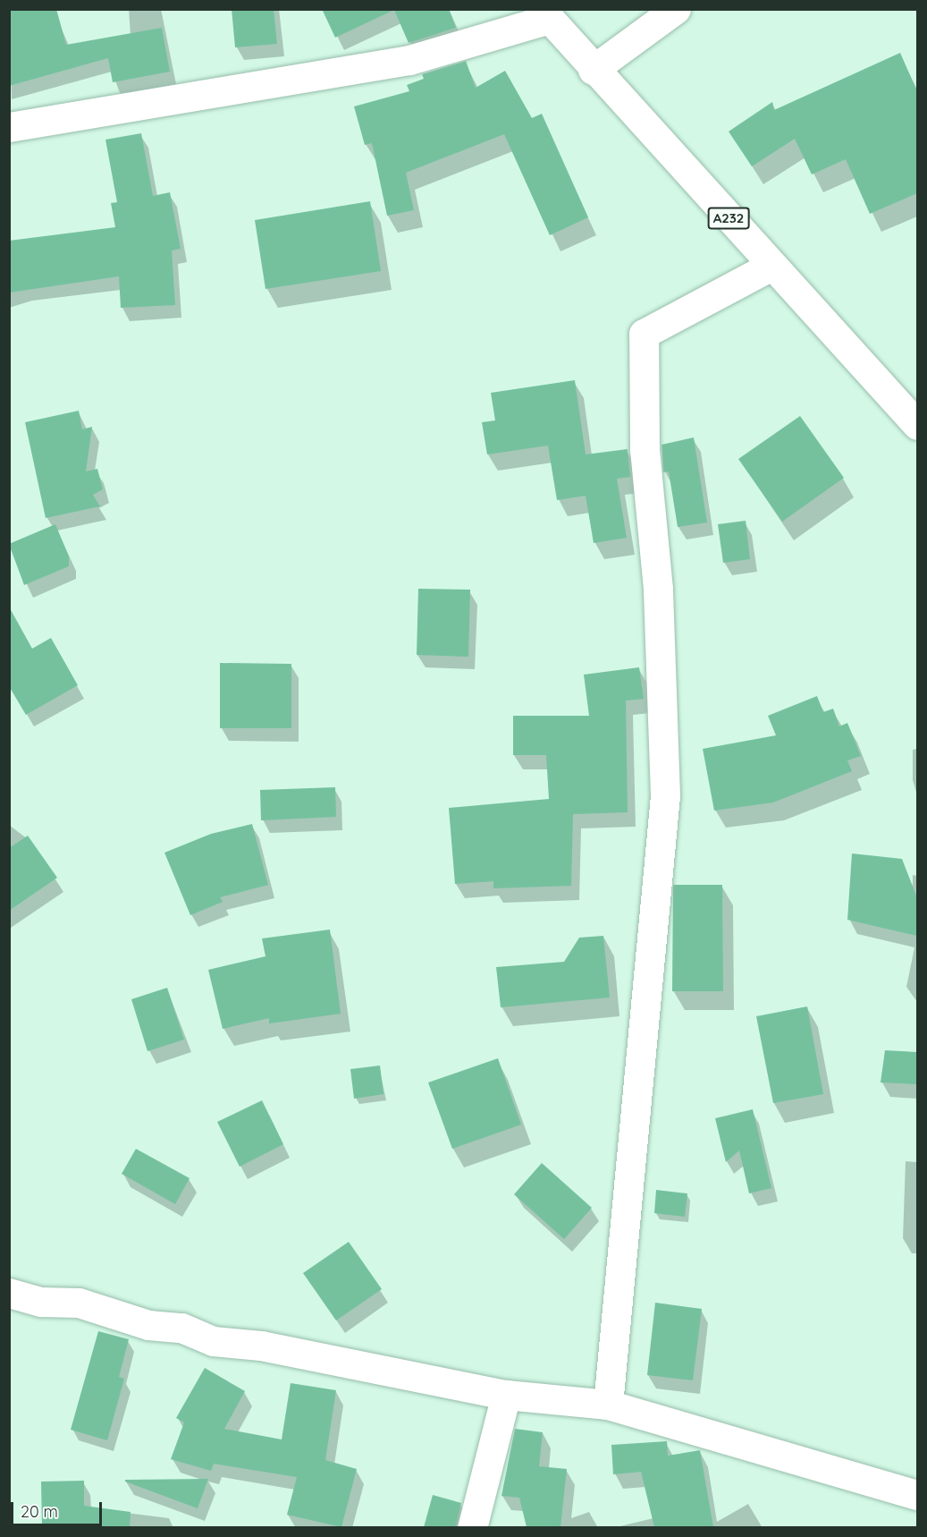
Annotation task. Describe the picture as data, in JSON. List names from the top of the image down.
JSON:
{
  "streets": {
    "street": ["A232"]
  },
  "scale_bar": "20 m"
}
